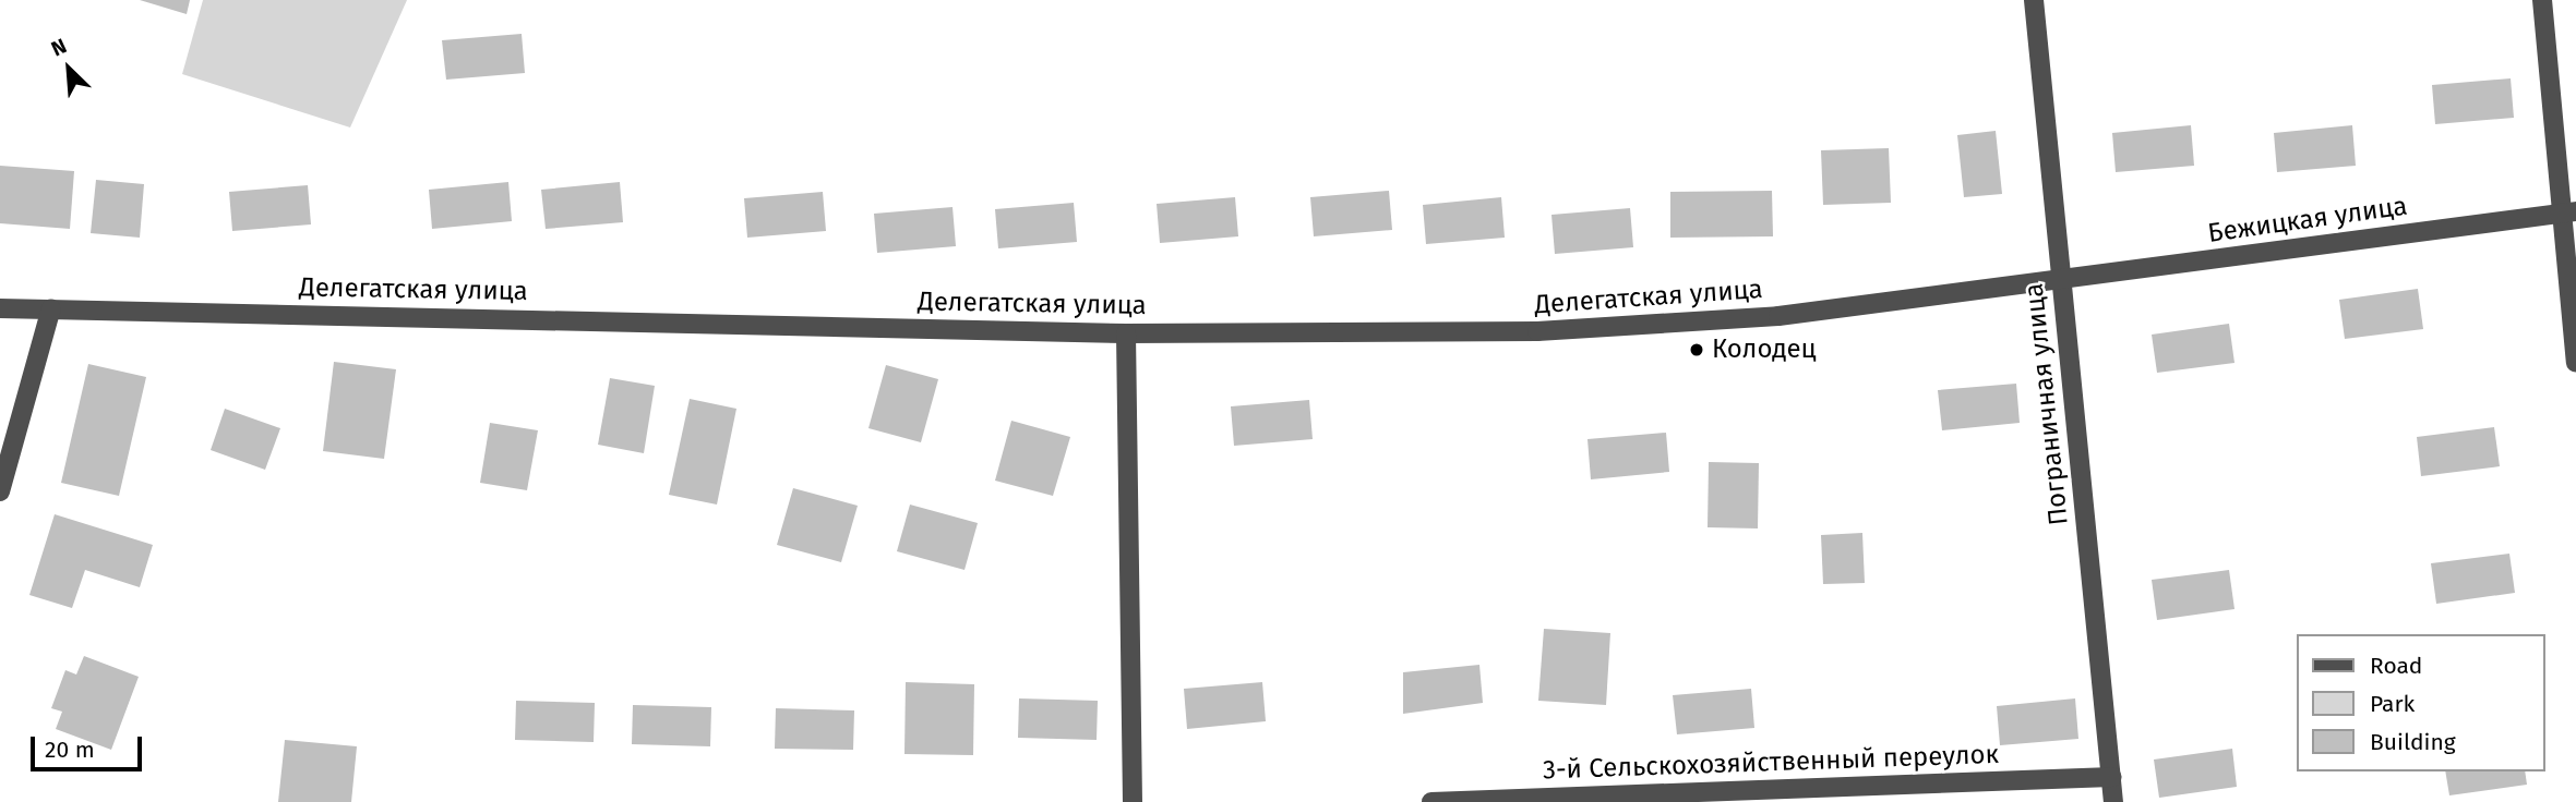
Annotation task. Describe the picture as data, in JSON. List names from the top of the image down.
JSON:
{
  "streets": {
    "street": [
      "Бежицкая улица",
      "Делегатская улица",
      "Пограничная улица",
      "3-й Сельскохозяйственный переулок"
    ]
  },
  "crossings": [
    ["Бежицкая улица", "Делегатская улица"],
    ["Бежицкая улица", "Пограничная улица"],
    ["Делегатская улица", "Пограничная улица"],
    ["Пограничная улица", "3-й Сельскохозяйственный переулок"]
  ],
  "places": ["Колодец"],
  "legend": ["Road", "Park", "Building"],
  "scale_bar": "20 m",
  "north": "top left"
}
